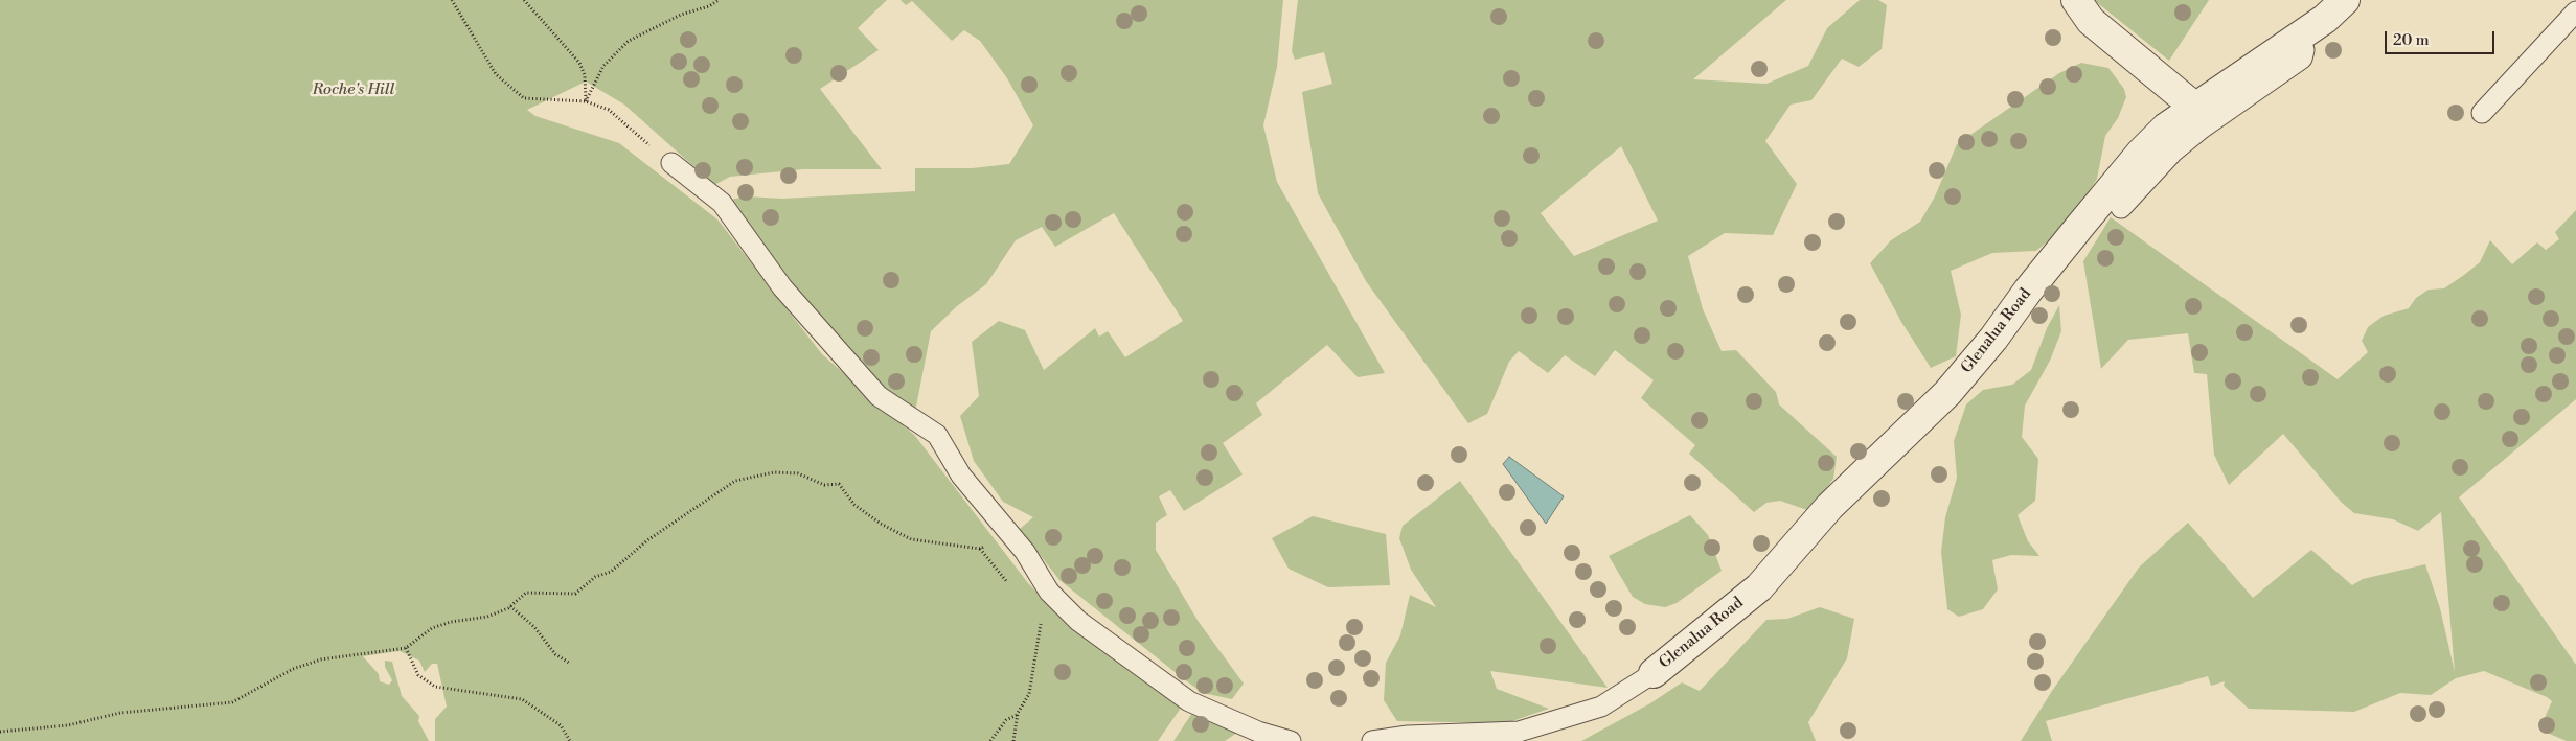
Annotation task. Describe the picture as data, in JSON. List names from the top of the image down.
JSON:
{
  "streets": {
    "street": ["Glenalua Road"]
  },
  "parks": ["Roche's Hill"],
  "scale_bar": "20 m"
}
